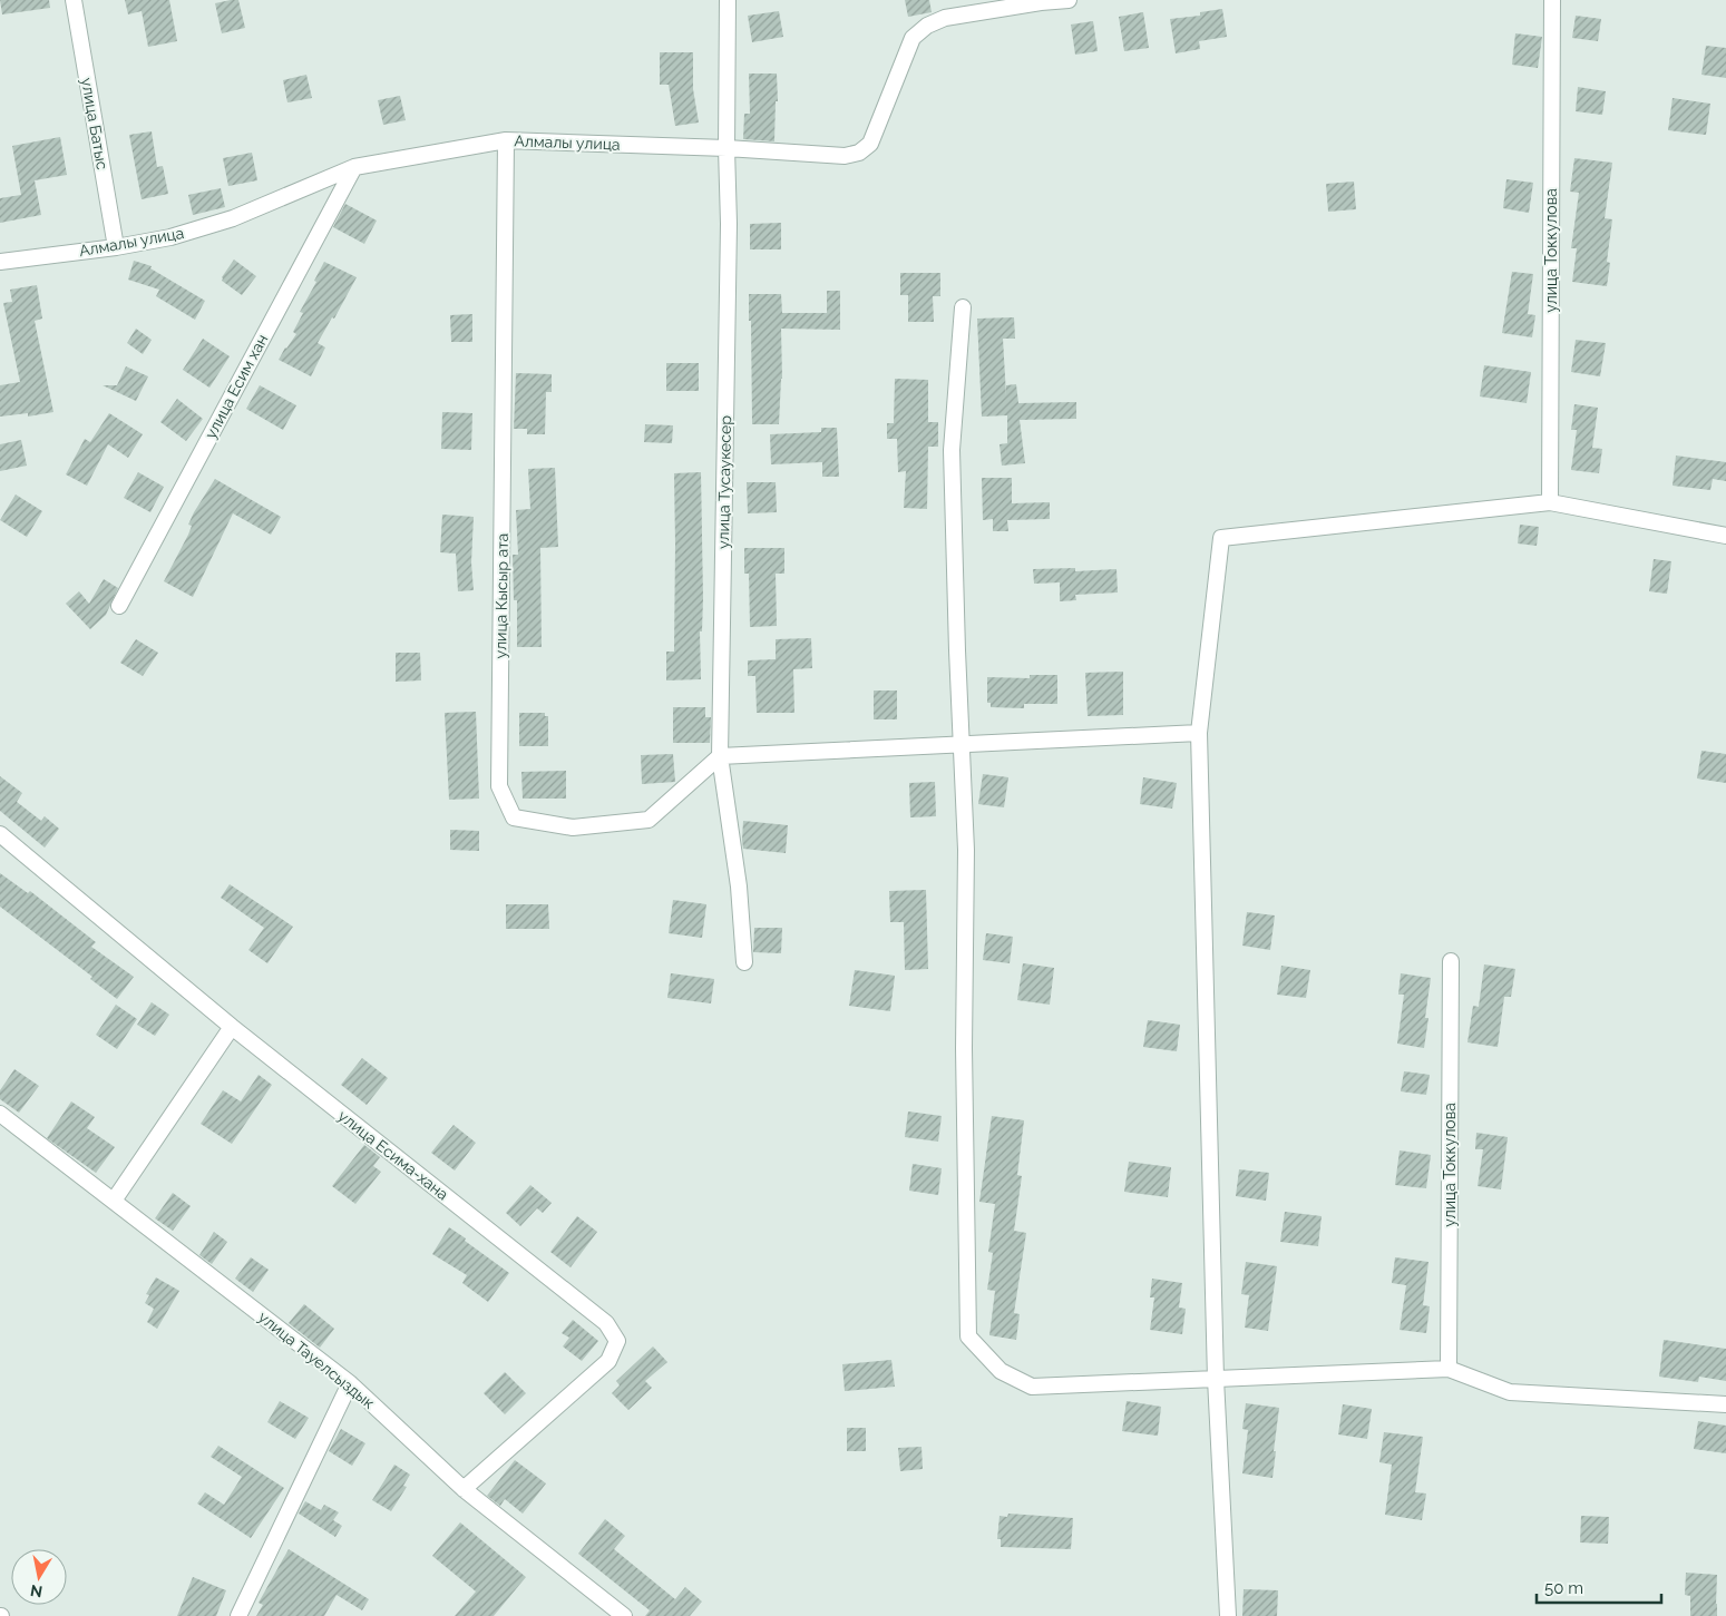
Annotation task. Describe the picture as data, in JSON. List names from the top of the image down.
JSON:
{
  "streets": {
    "street": [
      "улица Батыс",
      "Алмалы улица",
      "улица Токкулова",
      "улица Есим хан",
      "улица Тусаукесер",
      "улица Кысыр ата",
      "улица Есима-хана",
      "улица Тауелсыздык"
    ]
  },
  "crossings": [
    ["улица Батыс", "Алмалы улица"],
    ["Алмалы улица", "улица Есим хан"],
    ["Алмалы улица", "улица Тусаукесер"],
    ["Алмалы улица", "улица Кысыр ата"],
    ["улица Тусаукесер", "улица Кысыр ата"],
    ["улица Есима-хана", "улица Тауелсыздык"]
  ],
  "scale_bar": "50 m",
  "north": "bottom"
}
